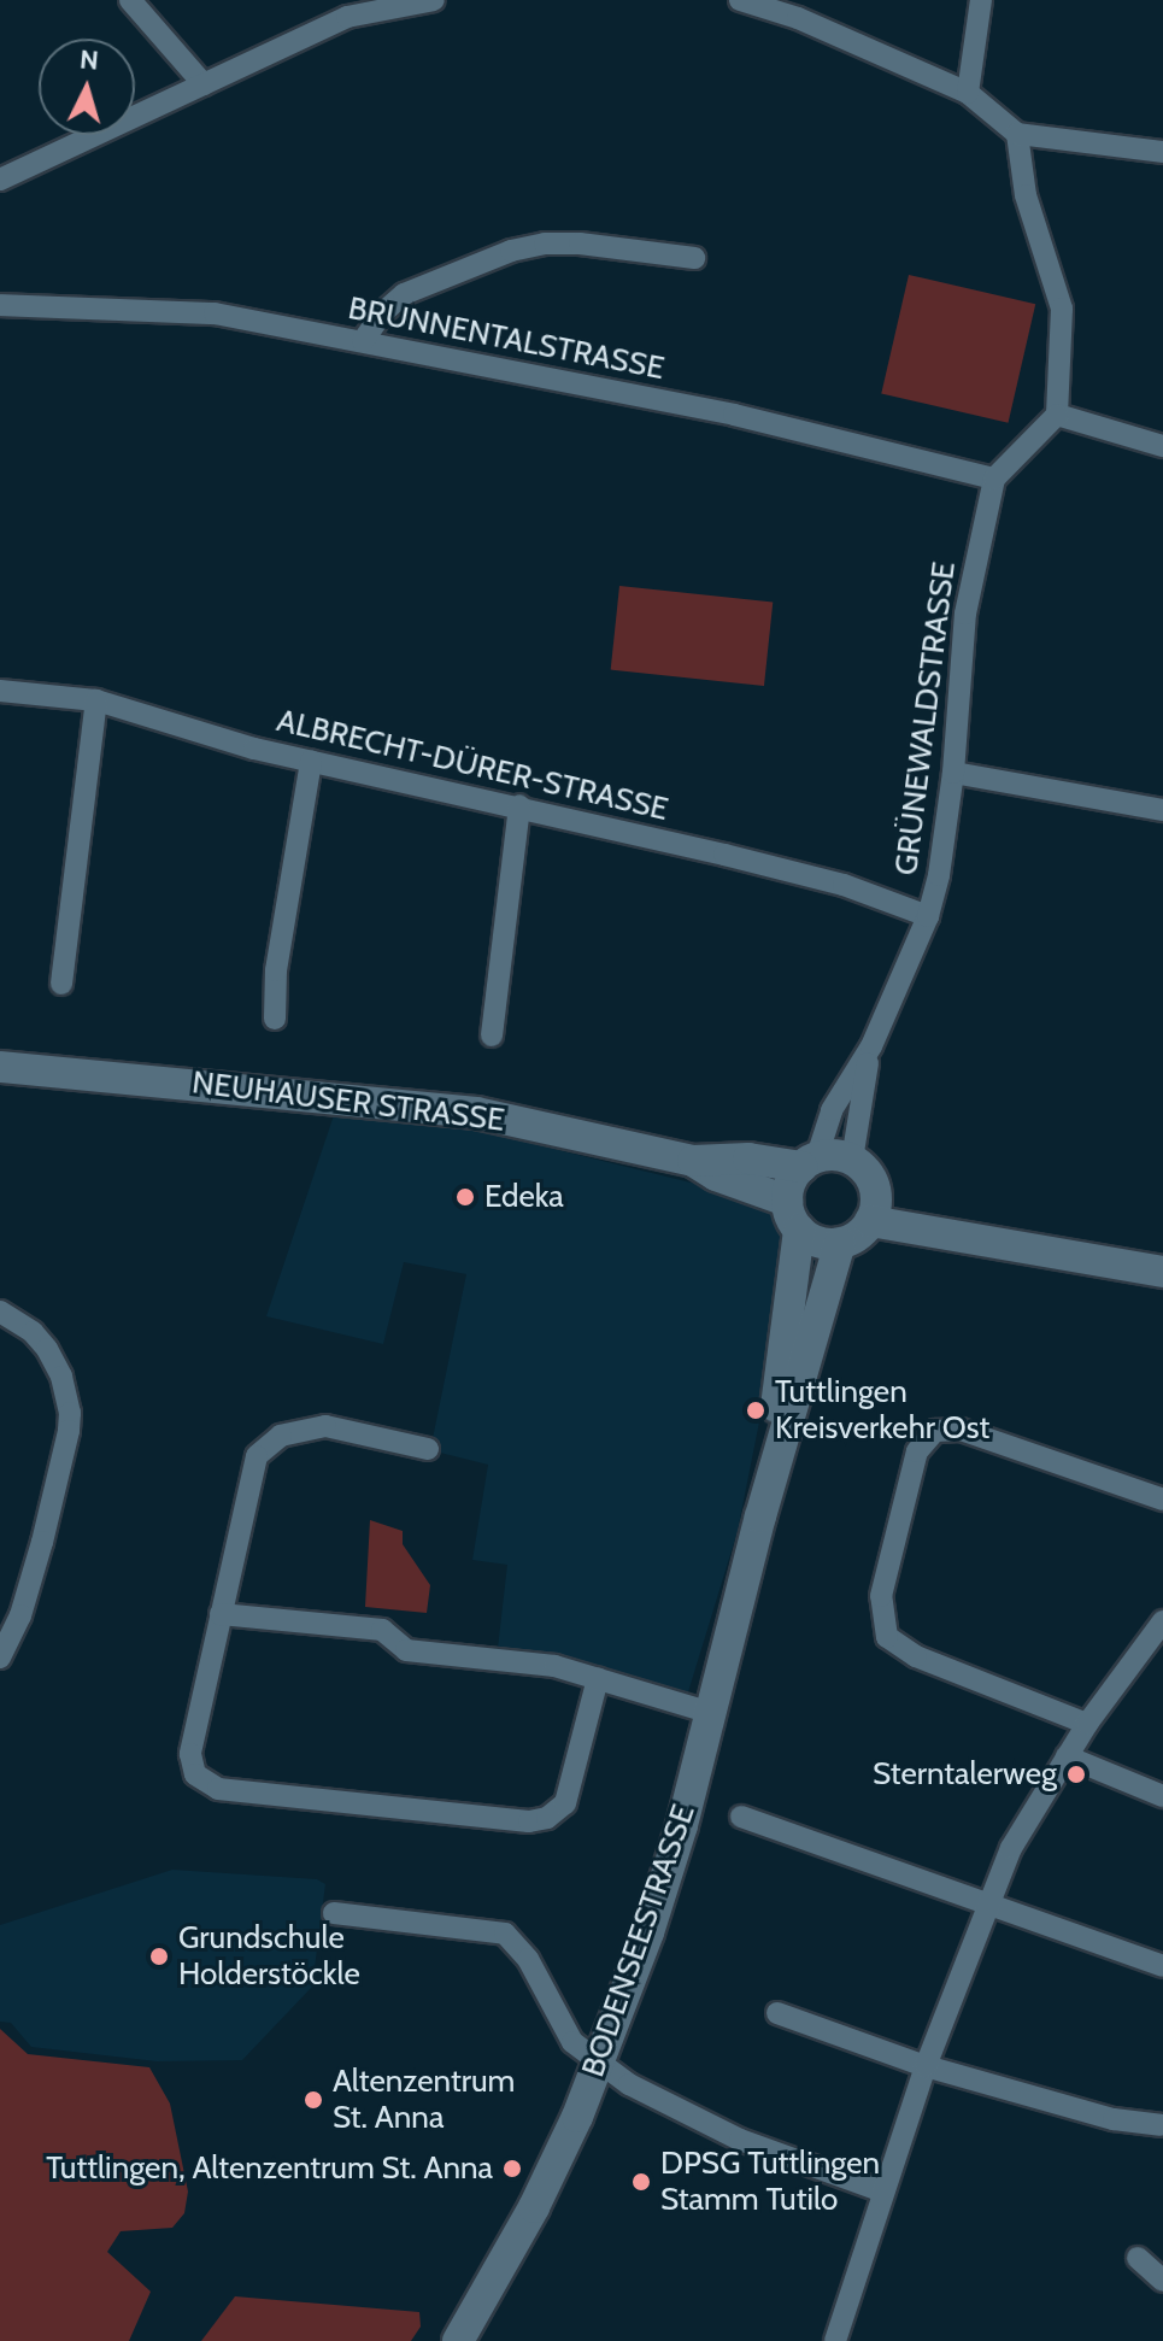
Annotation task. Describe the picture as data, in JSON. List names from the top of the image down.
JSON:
{
  "streets": {
    "street": [
      "BRUNNENTALSTRASSE",
      "GRÜNEWALDSTRASSE",
      "ALBRECHT-DÜRER-STRASSE",
      "NEUHAUSER STRASSE",
      "BODENSEESTRASSE"
    ]
  },
  "crossings": [
    ["BRUNNENTALSTRASSE", "GRÜNEWALDSTRASSE"],
    ["GRÜNEWALDSTRASSE", "ALBRECHT-DÜRER-STRASSE"],
    ["GRÜNEWALDSTRASSE", "NEUHAUSER STRASSE"],
    ["GRÜNEWALDSTRASSE", "BODENSEESTRASSE"],
    ["NEUHAUSER STRASSE", "BODENSEESTRASSE"]
  ],
  "places": [
    "Edeka",
    "Tuttlingen Kreisverkehr Ost",
    "Sterntalerweg",
    "Grundschule Holderstöckle",
    "Altenzentrum St. Anna",
    "Tuttlingen, Altenzentrum St. Anna",
    "DPSG Tuttlingen Stamm Tutilo"
  ],
  "north": "top"
}
